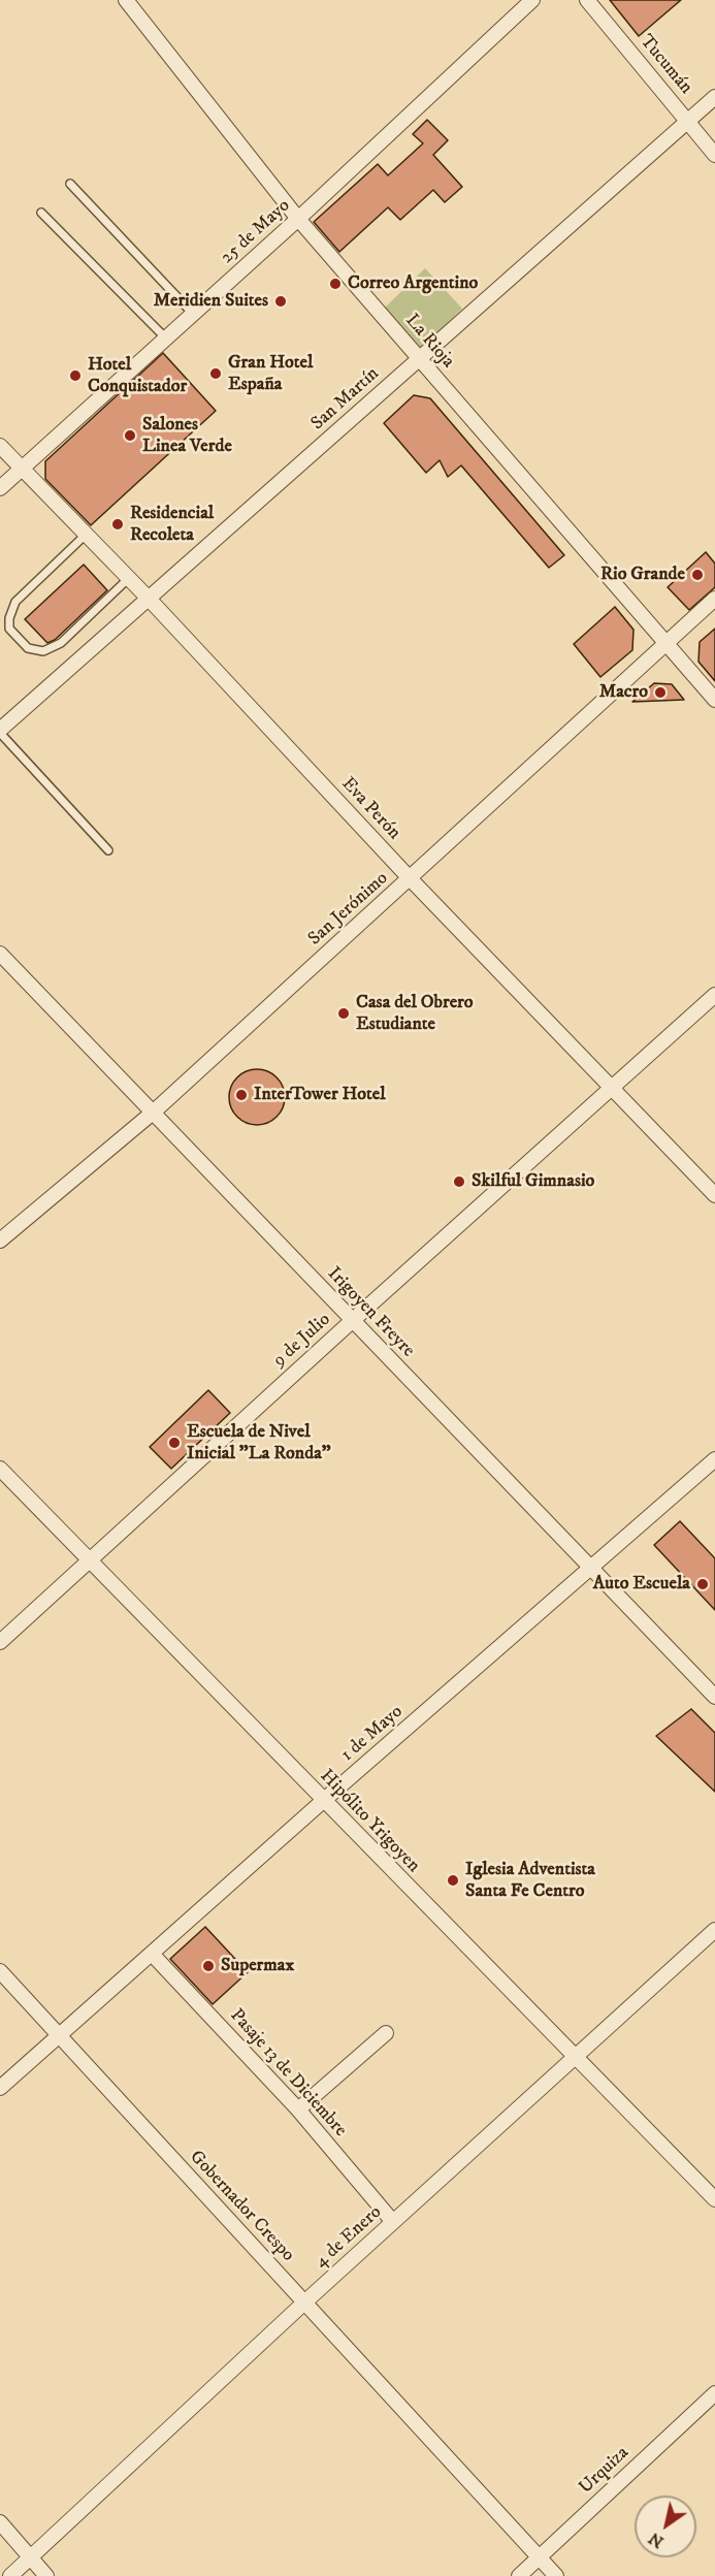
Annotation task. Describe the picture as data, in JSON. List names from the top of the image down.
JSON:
{
  "streets": {
    "street": [
      "Tucumán",
      "25 de Mayo",
      "La Rioja",
      "San Martín",
      "Eva Perón",
      "San Jerónimo",
      "Irigoyen Freyre",
      "9 de Julio",
      "1 de Mayo",
      "Hipólito Yrigoyen",
      "Pasaje 13 de Diciembre",
      "Gobernador Crespo",
      "4 de Enero",
      "Urquiza"
    ]
  },
  "crossings": [
    ["Tucumán", "San Martín"],
    ["25 de Mayo", "La Rioja"],
    ["25 de Mayo", "Eva Perón"],
    ["La Rioja", "San Martín"],
    ["La Rioja", "San Jerónimo"],
    ["San Martín", "Eva Perón"],
    ["Eva Perón", "San Jerónimo"],
    ["Eva Perón", "9 de Julio"],
    ["San Jerónimo", "Irigoyen Freyre"],
    ["Irigoyen Freyre", "9 de Julio"],
    ["Irigoyen Freyre", "1 de Mayo"],
    ["9 de Julio", "Hipólito Yrigoyen"],
    ["1 de Mayo", "Hipólito Yrigoyen"],
    ["1 de Mayo", "Pasaje 13 de Diciembre"],
    ["1 de Mayo", "Gobernador Crespo"],
    ["Hipólito Yrigoyen", "4 de Enero"],
    ["Pasaje 13 de Diciembre", "4 de Enero"],
    ["Gobernador Crespo", "4 de Enero"],
    ["Gobernador Crespo", "Urquiza"]
  ],
  "places": [
    "Correo Argentino",
    "Meridien Suites",
    "Gran Hotel España",
    "Hotel Conquistador",
    "Salones Linea Verde",
    "Residencial Recoleta",
    "Rio Grande",
    "Macro",
    "Casa del Obrero Estudiante",
    "InterTower Hotel",
    "Skilful Gimnasio",
    "Escuela de Nivel Inicial \"La Ronda\"",
    "Auto Escuela",
    "Iglesia Adventista Santa Fe Centro",
    "Supermax"
  ],
  "north": "bottom left"
}
